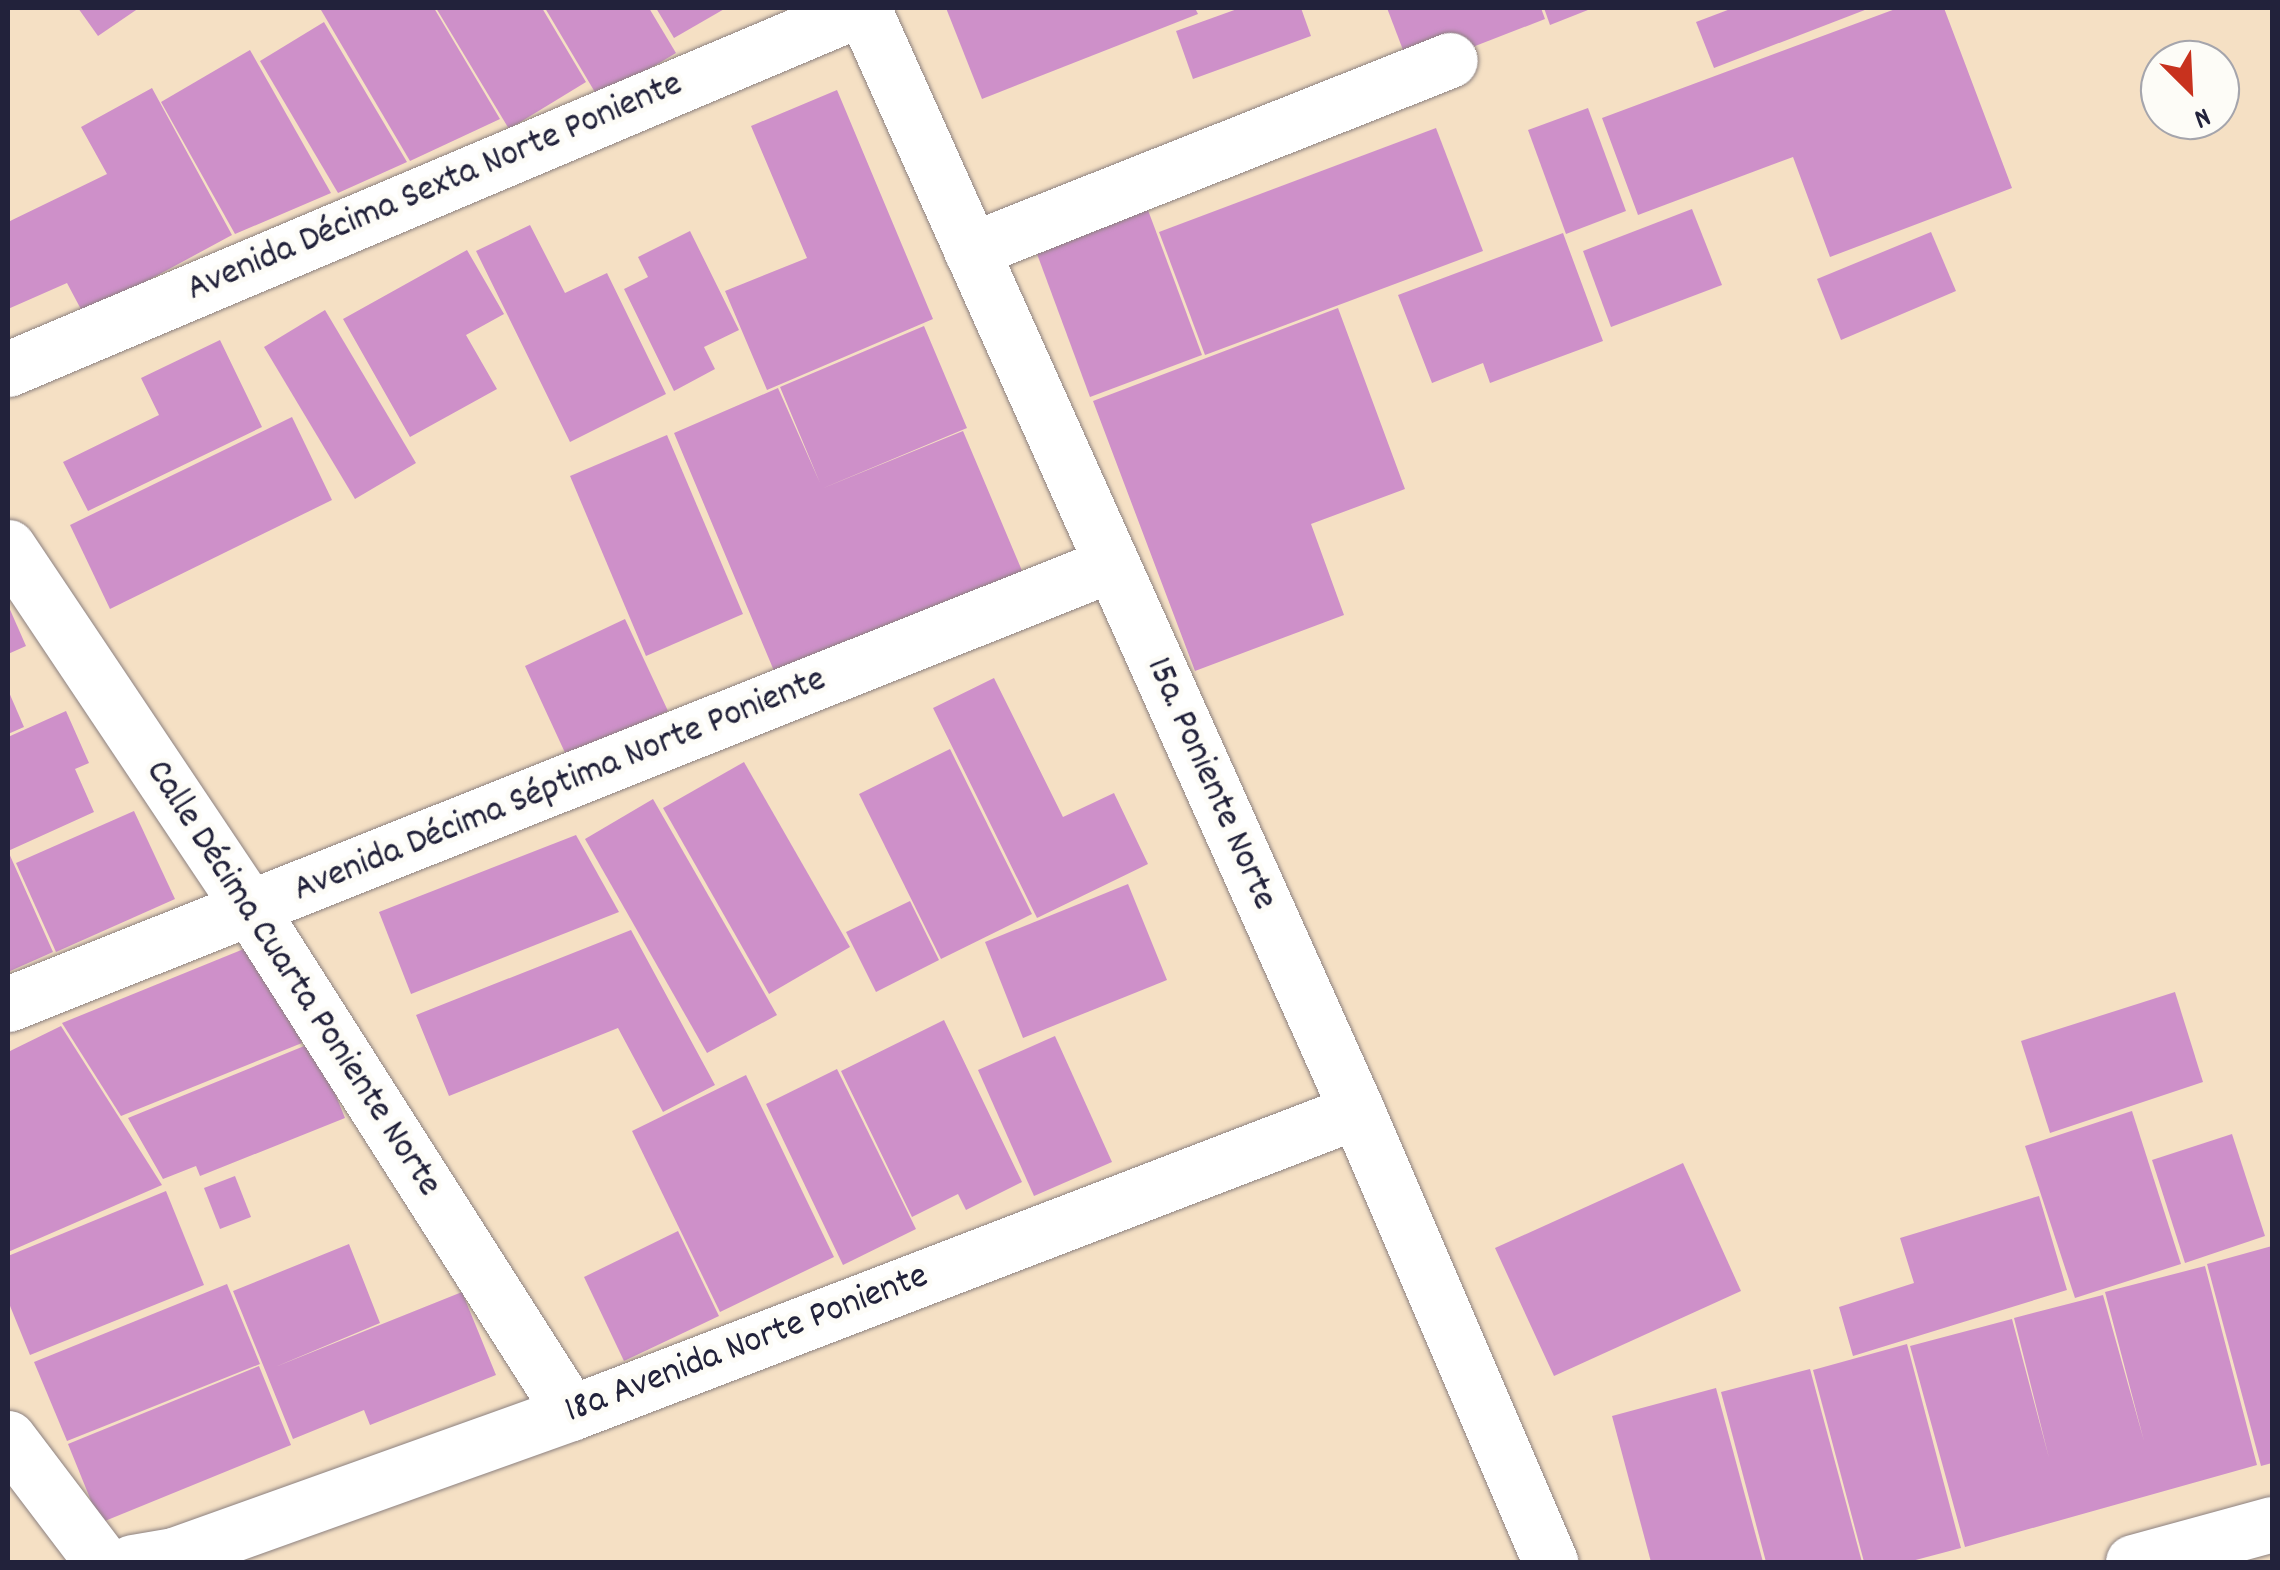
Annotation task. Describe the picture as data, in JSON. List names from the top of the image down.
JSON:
{
  "streets": {
    "street": [
      "Avenida Décima Sexta Norte Poniente",
      "15a. Poniente Norte",
      "Avenida Décima Séptima Norte Poniente",
      "Calle Décima Cuarta Poniente Norte",
      "18a Avenida Norte Poniente"
    ]
  },
  "crossings": [
    ["Avenida Décima Sexta Norte Poniente", "15a. Poniente Norte"],
    ["15a. Poniente Norte", "Avenida Décima Séptima Norte Poniente"],
    ["15a. Poniente Norte", "18a Avenida Norte Poniente"],
    ["Avenida Décima Séptima Norte Poniente", "Calle Décima Cuarta Poniente Norte"],
    ["Calle Décima Cuarta Poniente Norte", "18a Avenida Norte Poniente"]
  ],
  "north": "bottom right"
}
